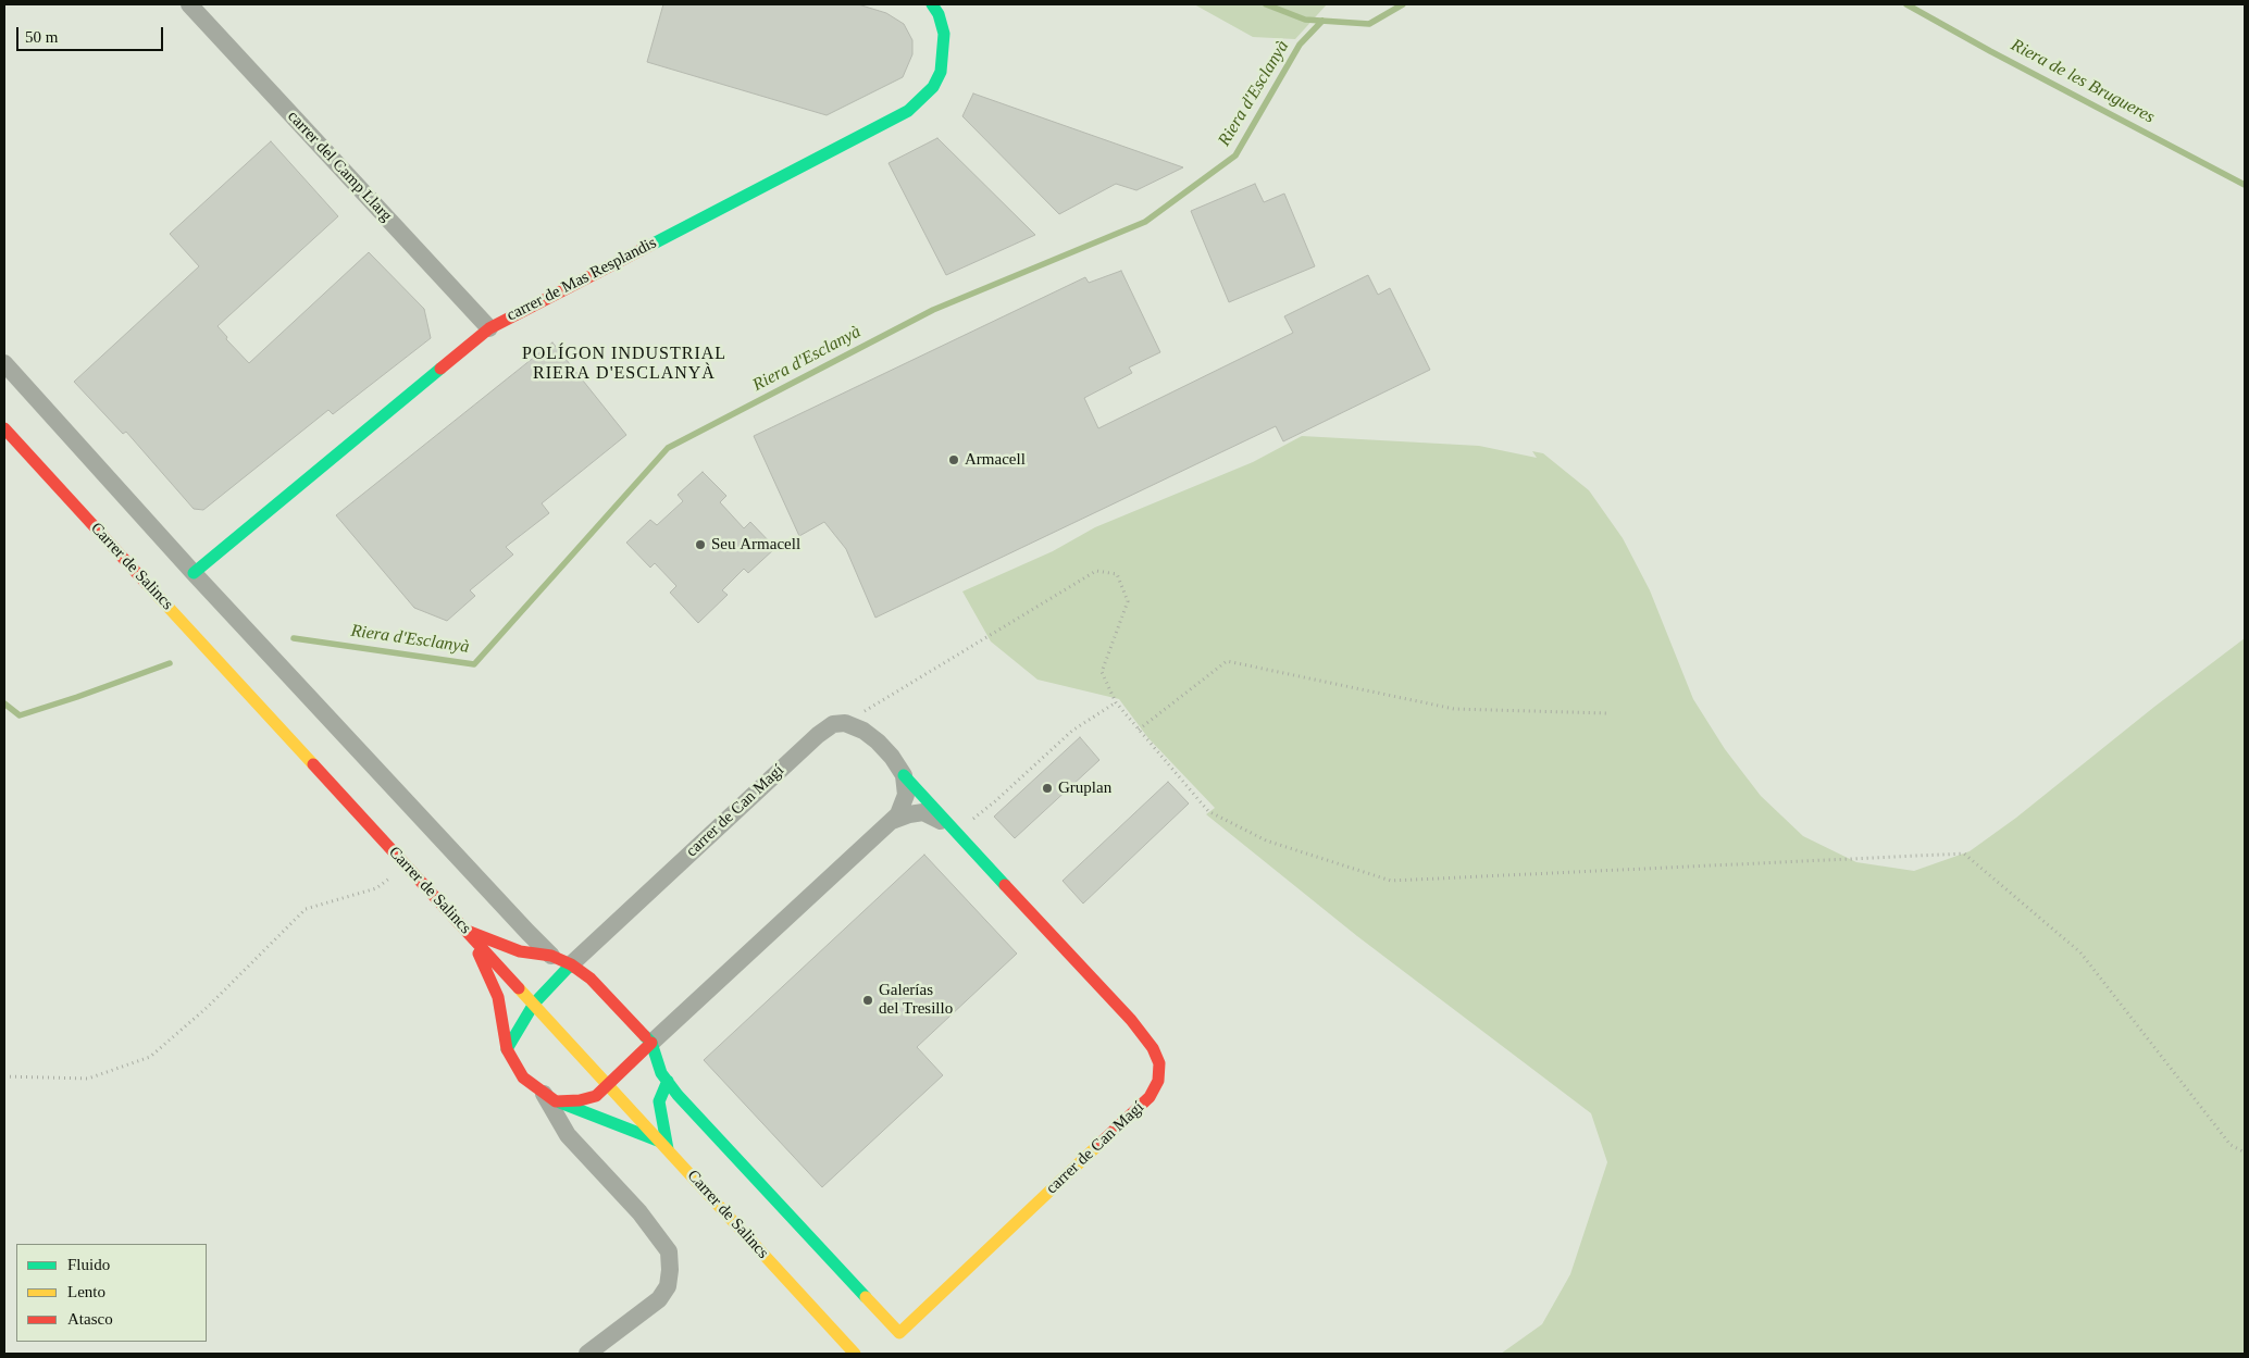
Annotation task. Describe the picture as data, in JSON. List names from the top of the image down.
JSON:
{
  "streets": {
    "main road": ["carrer de Mas Resplandis", "Carrer de Salincs", "carrer de Can Magí"],
    "street": ["carrer del Camp Llarg"]
  },
  "crossings": [
    ["carrer del Camp Llarg", "carrer de Mas Resplandis"]
  ],
  "districts": ["POLÍGON INDUSTRIAL RIERA D'ESCLANYÀ"],
  "water": ["Riera de les Brugueres", "Riera d'Esclanyà"],
  "places": [
    "Armacell",
    "Seu Armacell",
    "Gruplan",
    "Galerías del Tresillo"
  ],
  "legend": ["Fluido", "Lento", "Atasco"],
  "scale_bar": "50 m"
}
